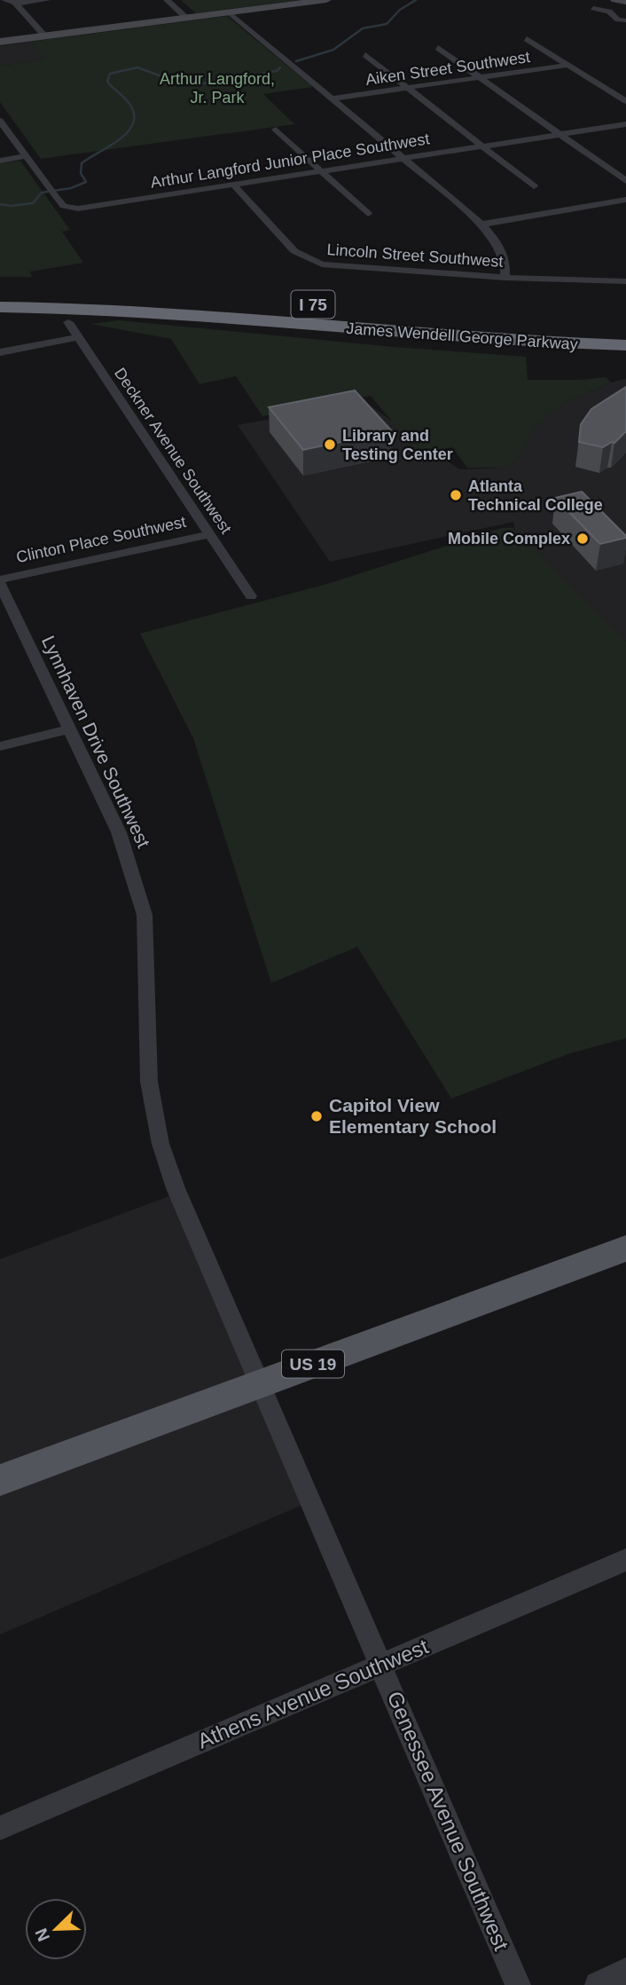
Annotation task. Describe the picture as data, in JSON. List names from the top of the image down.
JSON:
{
  "streets": {
    "highway": ["I 75", "James Wendell George Parkway"],
    "main road": ["US 19"],
    "street": [
      "Aiken Street Southwest",
      "Arthur Langford Junior Place Southwest",
      "Lincoln Street Southwest",
      "Deckner Avenue Southwest",
      "Clinton Place Southwest",
      "Lynnhaven Drive Southwest",
      "Athens Avenue Southwest",
      "Genessee Avenue Southwest"
    ]
  },
  "crossings": [
    ["Arthur Langford Junior Place Southwest", "Lincoln Street Southwest"],
    ["Deckner Avenue Southwest", "Clinton Place Southwest"],
    ["Clinton Place Southwest", "Lynnhaven Drive Southwest"],
    ["Lynnhaven Drive Southwest", "US 19"],
    ["Lynnhaven Drive Southwest", "Genessee Avenue Southwest"],
    ["US 19", "Genessee Avenue Southwest"],
    ["Athens Avenue Southwest", "Genessee Avenue Southwest"]
  ],
  "parks": ["Arthur Langford, Jr. Park"],
  "places": [
    "Library and Testing Center",
    "Atlanta Technical College",
    "Mobile Complex",
    "Capitol View Elementary School"
  ],
  "north": "bottom left"
}
